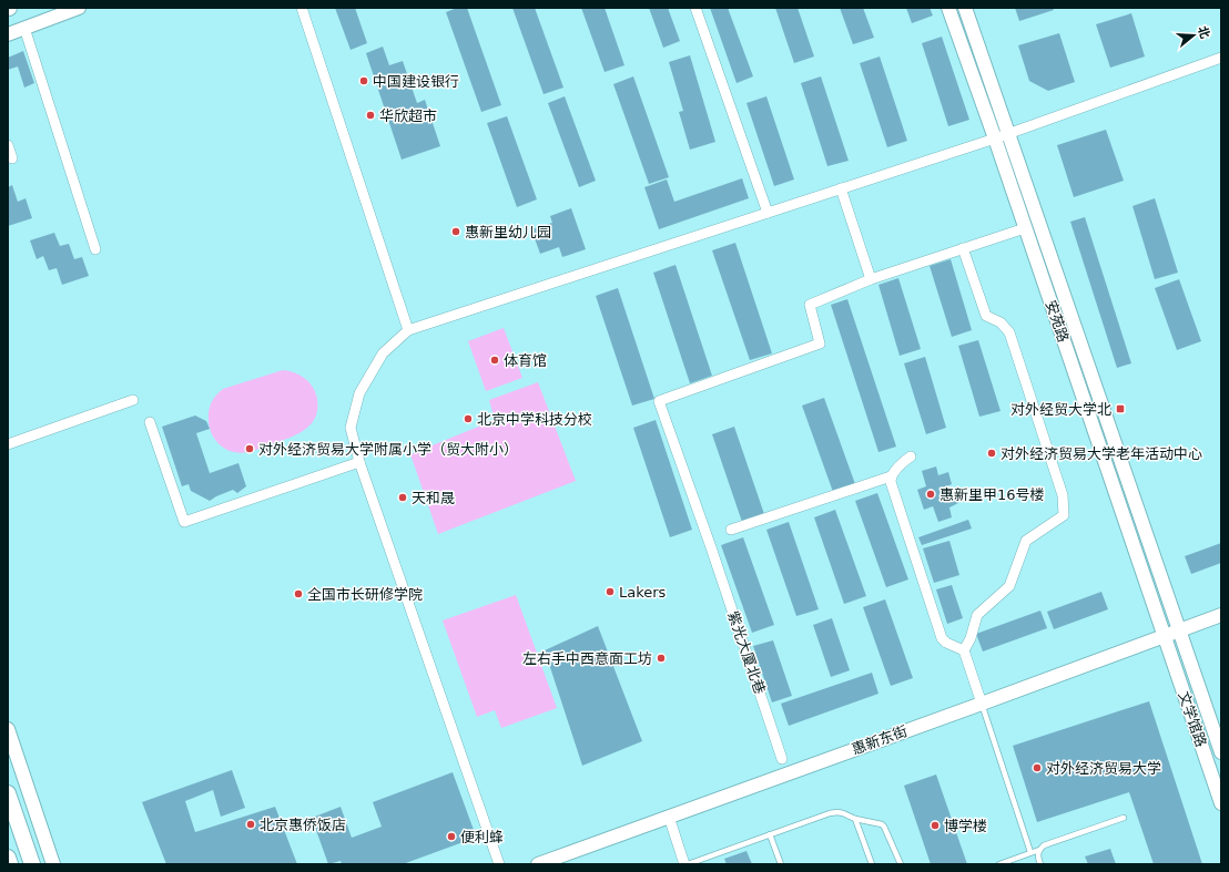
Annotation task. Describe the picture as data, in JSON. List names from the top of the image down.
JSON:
{
  "streets": {
    "main road": ["安苑路", "文学馆路", "惠新东街"],
    "street": ["紫光大厦北巷"]
  },
  "crossings": [
    ["安苑路", "文学馆路"],
    ["安苑路", "惠新东街"],
    ["文学馆路", "惠新东街"]
  ],
  "places": {
    "other": [
      "中国建设银行",
      "华欣超市",
      "惠新里幼儿园",
      "体育馆",
      "北京中学科技分校",
      "对外经济贸易大学附属小学（贸大附小）",
      "对外经济贸易大学老年活动中心",
      "惠新里甲16号楼",
      "天和晟",
      "Lakers",
      "全国市长研修学院",
      "左右手中西意面工坊",
      "对外经济贸易大学",
      "北京惠侨饭店",
      "博学楼",
      "便利蜂"
    ],
    "transit": ["对外经贸大学北"]
  },
  "north": "right"
}
